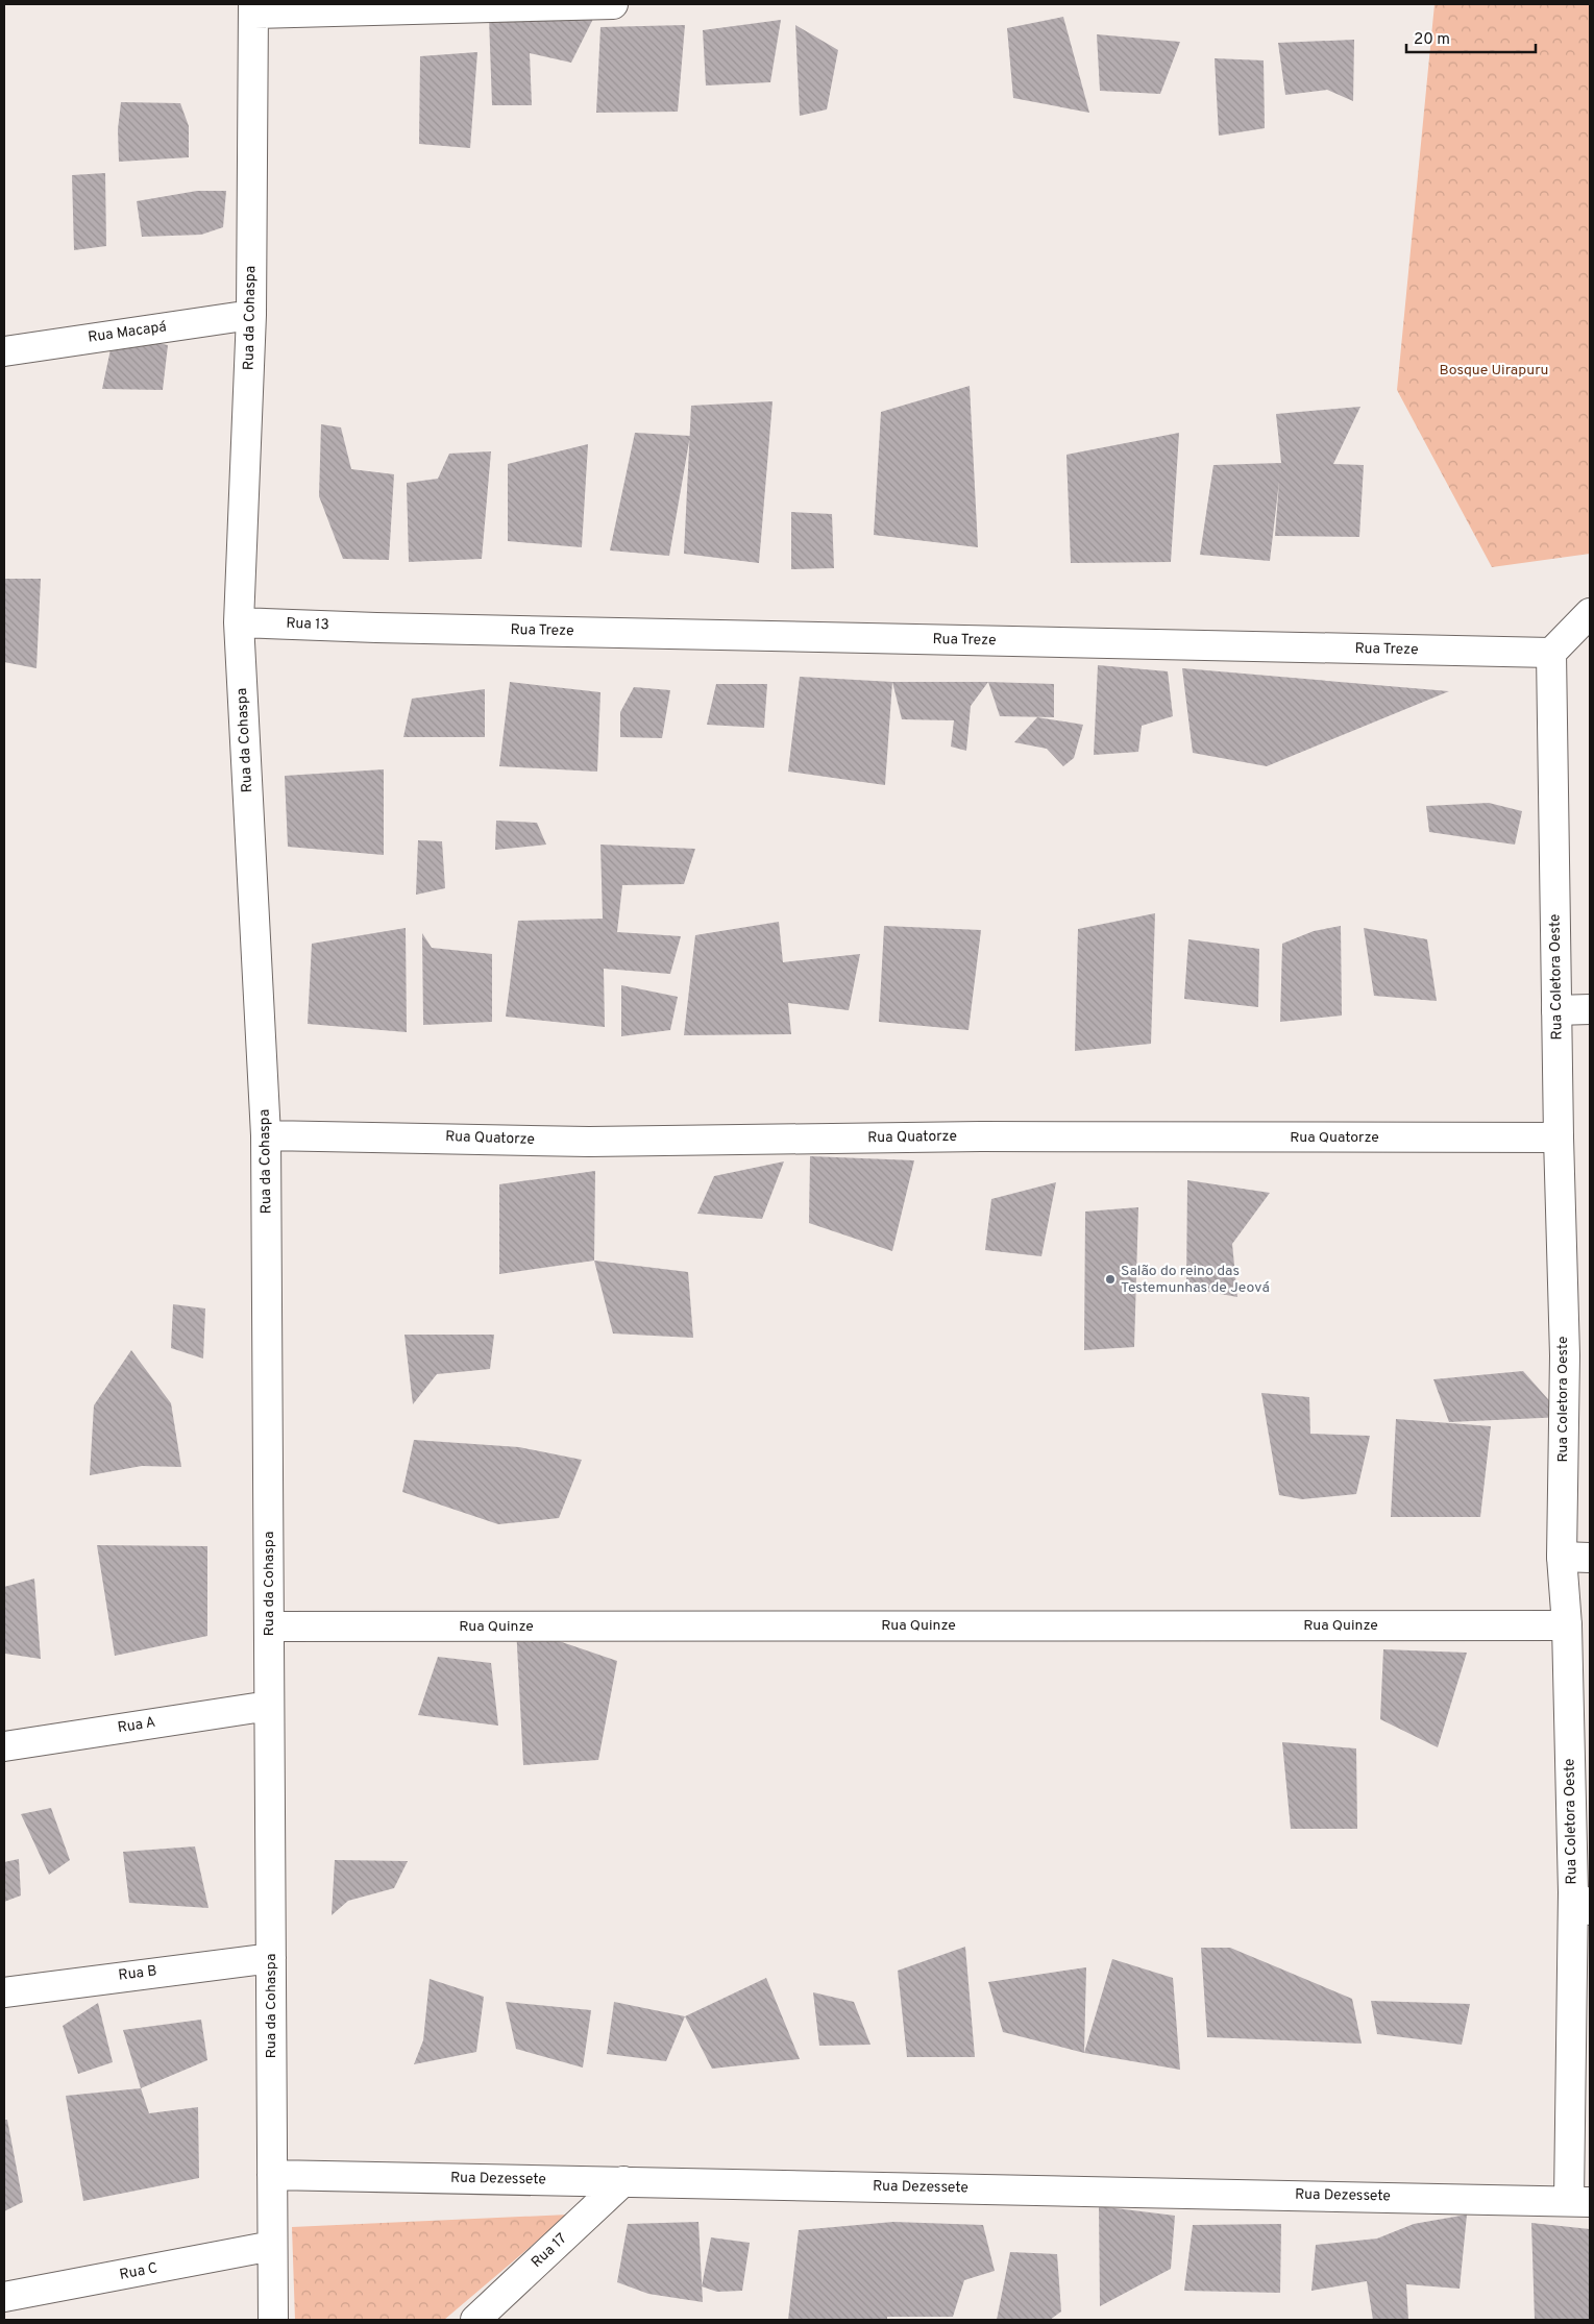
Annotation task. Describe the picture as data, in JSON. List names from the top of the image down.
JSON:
{
  "streets": {
    "street": [
      "Rua da Cohaspa",
      "Rua Macapá",
      "Rua 13",
      "Rua Treze",
      "Rua Coletora Oeste",
      "Rua Quatorze",
      "Rua Quinze",
      "Rua A",
      "Rua B",
      "Rua Dezessete",
      "Rua 17",
      "Rua C"
    ]
  },
  "crossings": [
    ["Rua da Cohaspa", "Rua Macapá"],
    ["Rua da Cohaspa", "Rua 13"],
    ["Rua da Cohaspa", "Rua Quatorze"],
    ["Rua da Cohaspa", "Rua Quinze"],
    ["Rua da Cohaspa", "Rua A"],
    ["Rua da Cohaspa", "Rua B"],
    ["Rua da Cohaspa", "Rua Dezessete"],
    ["Rua da Cohaspa", "Rua C"],
    ["Rua 13", "Rua Treze"],
    ["Rua Treze", "Rua Coletora Oeste"],
    ["Rua Coletora Oeste", "Rua Quatorze"],
    ["Rua Coletora Oeste", "Rua Quinze"],
    ["Rua Coletora Oeste", "Rua Dezessete"],
    ["Rua Dezessete", "Rua 17"]
  ],
  "parks": ["Bosque Uirapuru"],
  "places": ["Salão do reino das Testemunhas de Jeová"],
  "scale_bar": "20 m"
}
